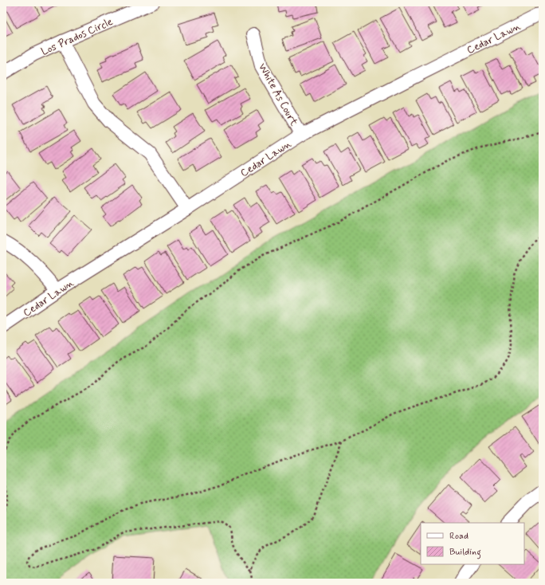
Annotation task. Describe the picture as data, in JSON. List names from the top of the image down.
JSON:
{
  "streets": {
    "street": ["Los Prados Circle", "Cedar Lawn", "White As Court"]
  },
  "crossings": [
    ["Cedar Lawn", "White As Court"]
  ],
  "legend": ["Road", "Building"]
}
